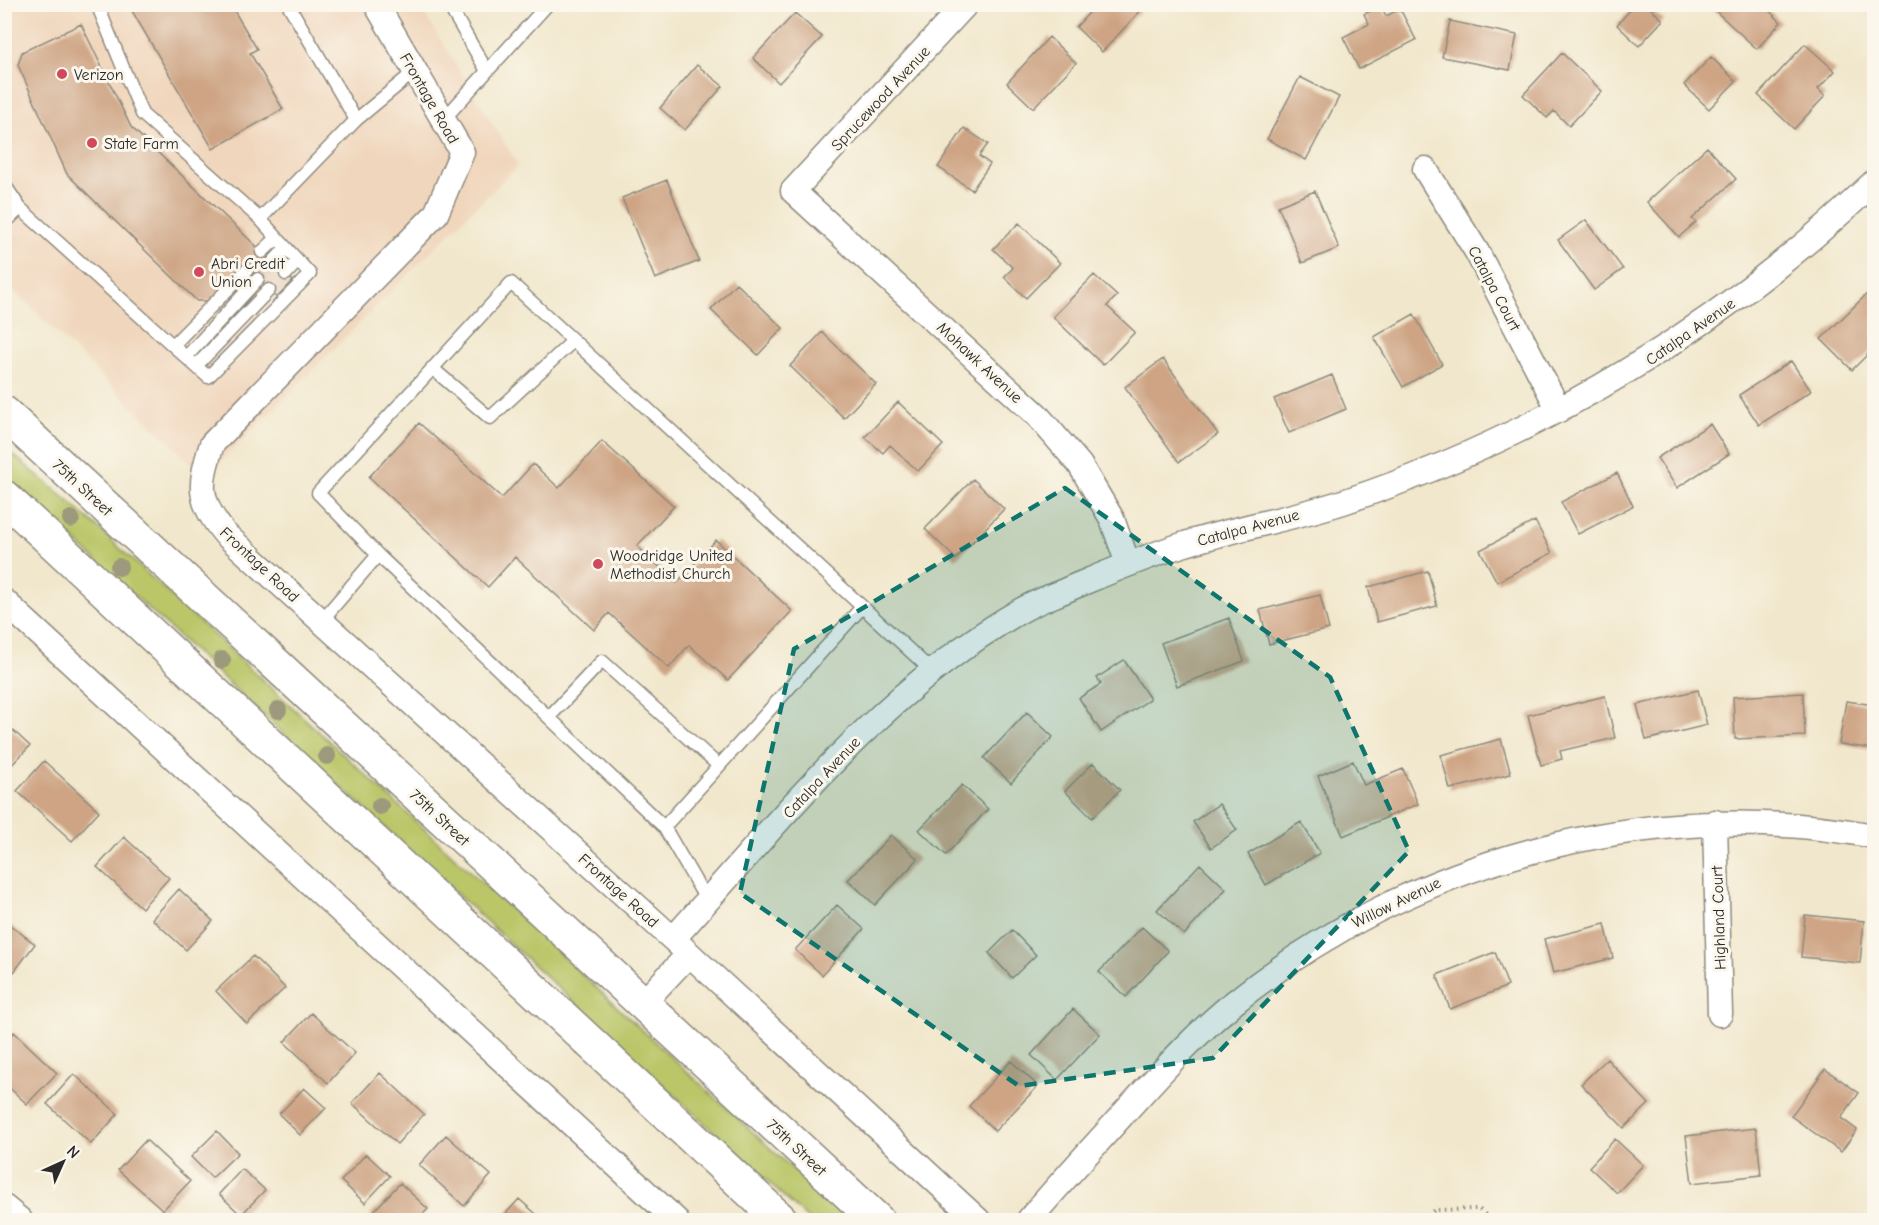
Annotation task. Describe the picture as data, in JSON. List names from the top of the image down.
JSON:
{
  "streets": {
    "main road": ["75th Street"],
    "street": [
      "Frontage Road",
      "Sprucewood Avenue",
      "Catalpa Court",
      "Catalpa Avenue",
      "Mohawk Avenue",
      "Willow Avenue",
      "Highland Court"
    ]
  },
  "crossings": [
    ["Frontage Road", "Catalpa Avenue"],
    ["Sprucewood Avenue", "Mohawk Avenue"],
    ["Catalpa Court", "Catalpa Avenue"],
    ["Catalpa Avenue", "Mohawk Avenue"],
    ["Catalpa Avenue", "75th Street"],
    ["Willow Avenue", "Highland Court"]
  ],
  "places": [
    "Verizon",
    "State Farm",
    "Abri Credit Union",
    "Woodridge United Methodist Church"
  ],
  "north": "top right"
}
